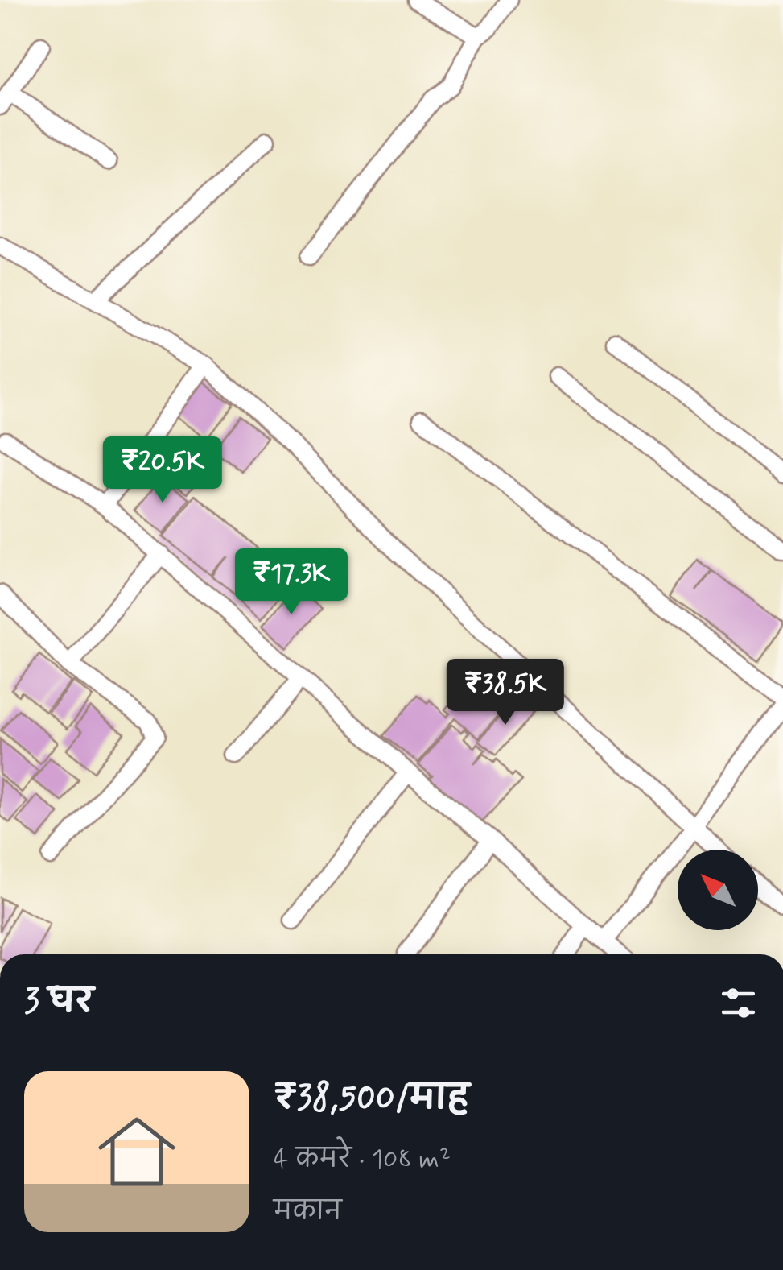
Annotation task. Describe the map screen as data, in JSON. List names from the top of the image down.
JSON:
{
  "north": "top left",
  "page": {
    "price": ["₹20.5K", "₹17.3K", "₹38.5K"],
    "heading": "3 घर",
    "list": [
      {
        "name": "₹38,500/माह",
        "note": "4 कमरे · 108 m² · मकान"
      }
    ]
  }
}
